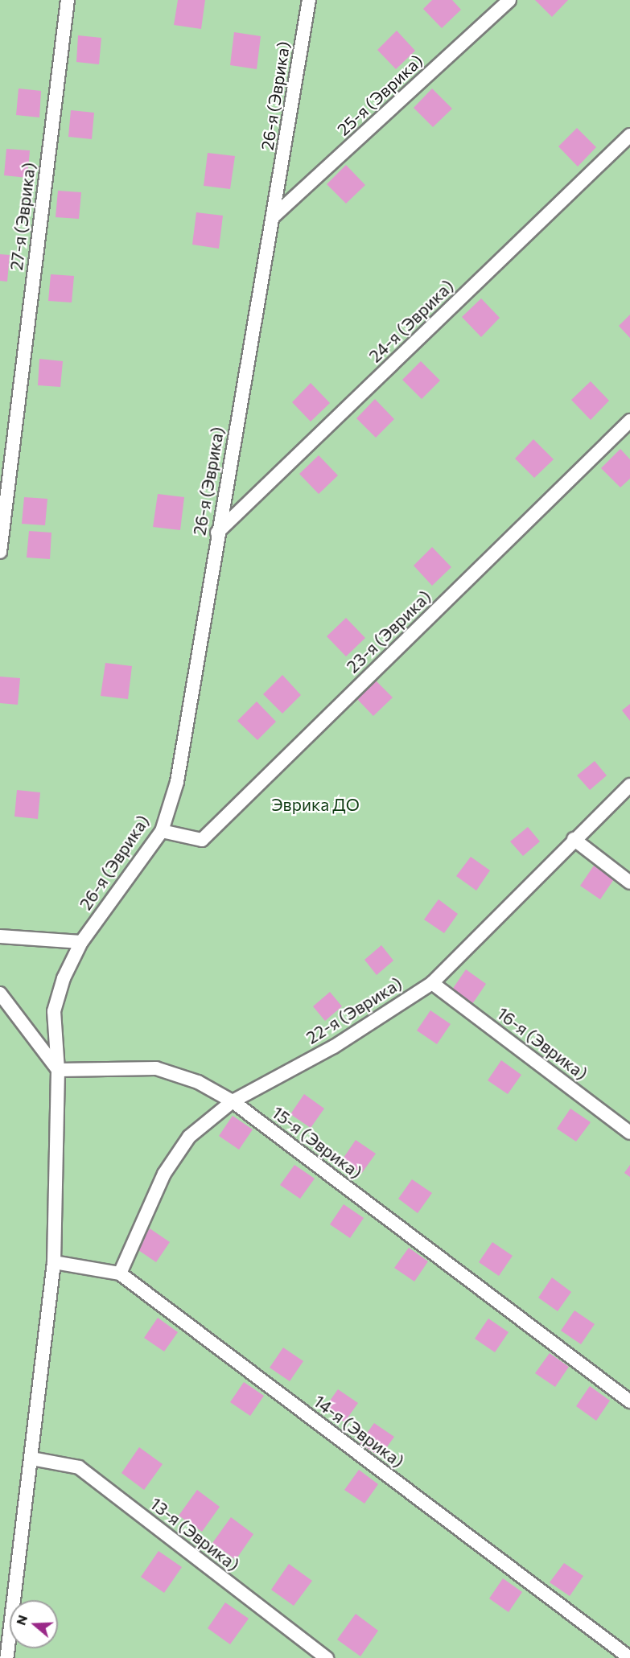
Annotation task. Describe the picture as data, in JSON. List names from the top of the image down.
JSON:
{
  "streets": {
    "lane": [
      "25-я (Эврика)",
      "26-я (Эврика)",
      "27-я (Эврика)",
      "24-я (Эврика)",
      "23-я (Эврика)",
      "22-я (Эврика)",
      "16-я (Эврика)",
      "15-я (Эврика)",
      "14-я (Эврика)",
      "13-я (Эврика)"
    ]
  },
  "crossings": [
    ["25-я (Эврика)", "26-я (Эврика)"],
    ["26-я (Эврика)", "24-я (Эврика)"],
    ["26-я (Эврика)", "23-я (Эврика)"],
    ["22-я (Эврика)", "16-я (Эврика)"],
    ["22-я (Эврика)", "15-я (Эврика)"],
    ["22-я (Эврика)", "14-я (Эврика)"]
  ],
  "parks": ["Эврика ДО"],
  "north": "left"
}
